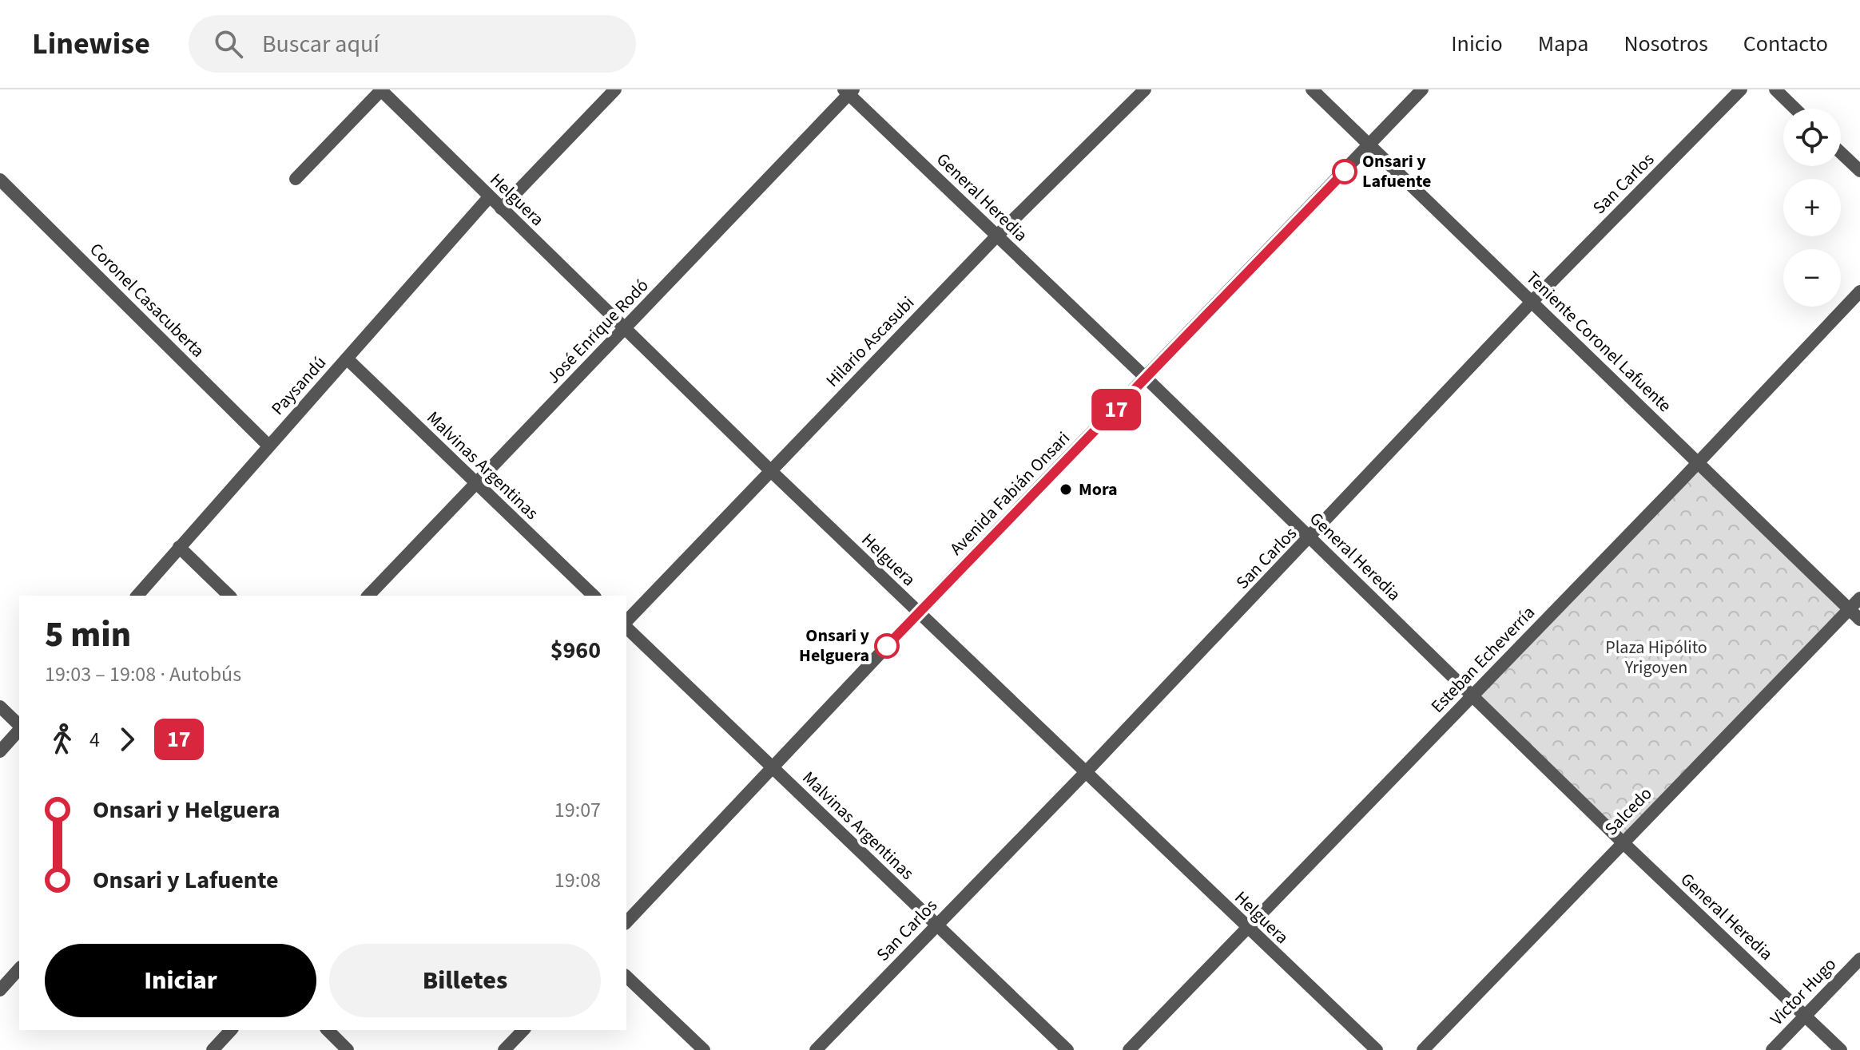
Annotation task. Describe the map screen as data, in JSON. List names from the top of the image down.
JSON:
{
  "streets": {
    "street": [
      "San Carlos",
      "General Heredia",
      "Helguera",
      "Coronel Casacuberta",
      "José Enrique Rodó",
      "Hilario Ascasubi",
      "Teniente Coronel Lafuente",
      "Paysandú",
      "Malvinas Argentinas",
      "Avenida Fabián Onsari",
      "Esteban Echeverría",
      "Salcedo",
      "Victor Hugo"
    ]
  },
  "crossings": [
    ["San Carlos", "General Heredia"],
    ["San Carlos", "Helguera"],
    ["San Carlos", "Teniente Coronel Lafuente"],
    ["San Carlos", "Malvinas Argentinas"],
    ["General Heredia", "José Enrique Rodó"],
    ["General Heredia", "Hilario Ascasubi"],
    ["General Heredia", "Avenida Fabián Onsari"],
    ["General Heredia", "Esteban Echeverría"],
    ["General Heredia", "Salcedo"],
    ["General Heredia", "Victor Hugo"],
    ["Helguera", "José Enrique Rodó"],
    ["Helguera", "Hilario Ascasubi"],
    ["Helguera", "Paysandú"],
    ["Helguera", "Avenida Fabián Onsari"],
    ["Helguera", "Esteban Echeverría"],
    ["Coronel Casacuberta", "Paysandú"],
    ["José Enrique Rodó", "Malvinas Argentinas"],
    ["Teniente Coronel Lafuente", "Avenida Fabián Onsari"],
    ["Teniente Coronel Lafuente", "Esteban Echeverría"],
    ["Teniente Coronel Lafuente", "Salcedo"],
    ["Paysandú", "Malvinas Argentinas"],
    ["Malvinas Argentinas", "Avenida Fabián Onsari"]
  ],
  "parks": ["Plaza Hipólito Yrigoyen"],
  "places": ["Onsari y Lafuente", "Mora", "Onsari y Helguera"],
  "lines": ["bus line 17"],
  "page": {
    "header": "Linewise",
    "search": "Buscar aquí",
    "nav": [
      "Inicio",
      "Mapa",
      "Nosotros",
      "Contacto"
    ],
    "on_map": "17",
    "map_buttons": ["+", "−"],
    "heading": ["5 min", "19:03 – 19:08 · Autobús", "$960"],
    "legs": ["4", "17"],
    "list": [
      {
        "name": "Onsari y Helguera",
        "value": "19:07"
      },
      {
        "name": "Onsari y Lafuente",
        "value": "19:08"
      }
    ],
    "buttons": ["Iniciar", "Billetes"]
  }
}
